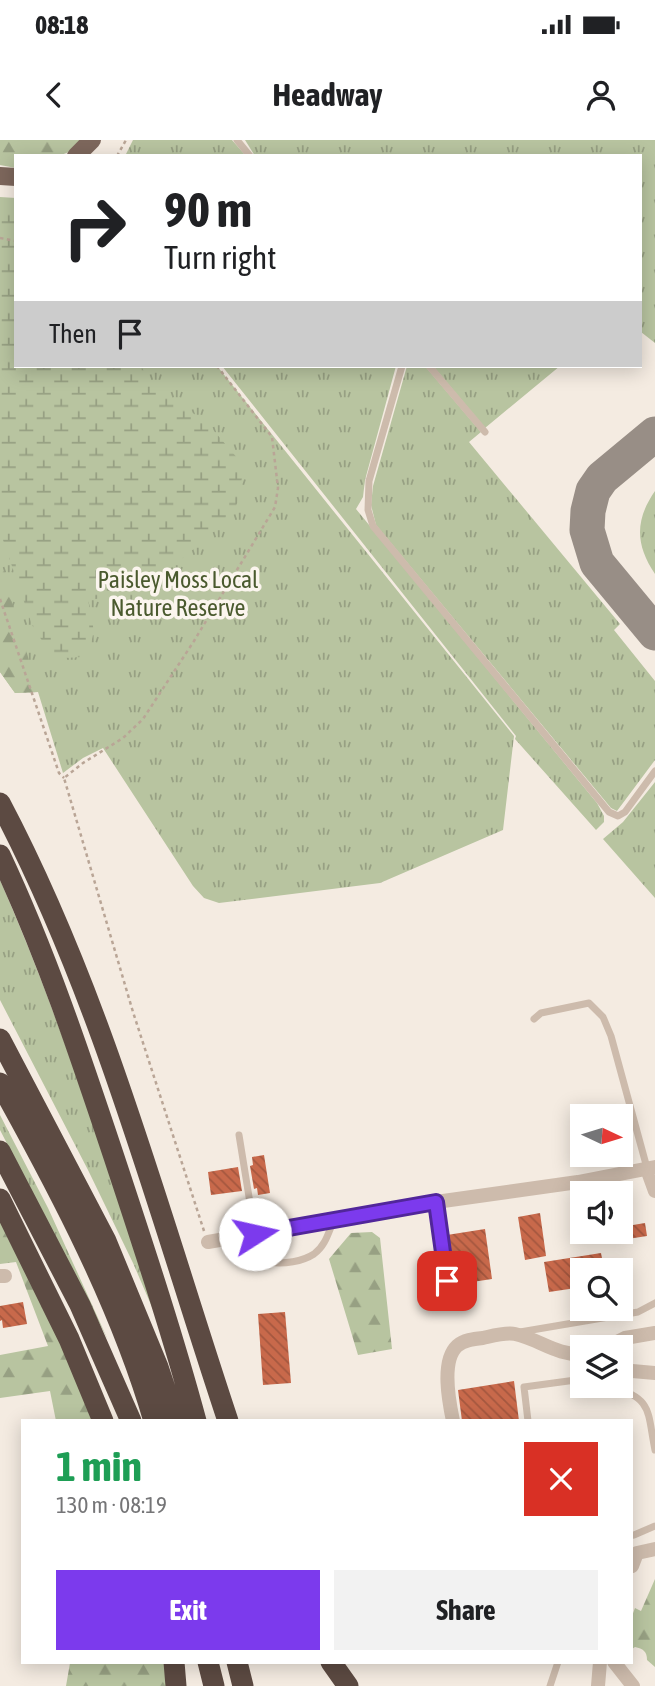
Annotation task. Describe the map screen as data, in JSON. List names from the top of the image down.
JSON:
{
  "parks": ["Paisley Moss Local Nature Reserve"],
  "north": "right",
  "page": {
    "status": "08:18",
    "header": "Headway",
    "turn": ["90 m", "Turn right"],
    "then": "Then",
    "heading": ["1 min", "130 m · 08:19"],
    "buttons": ["Exit", "Share"]
  }
}
